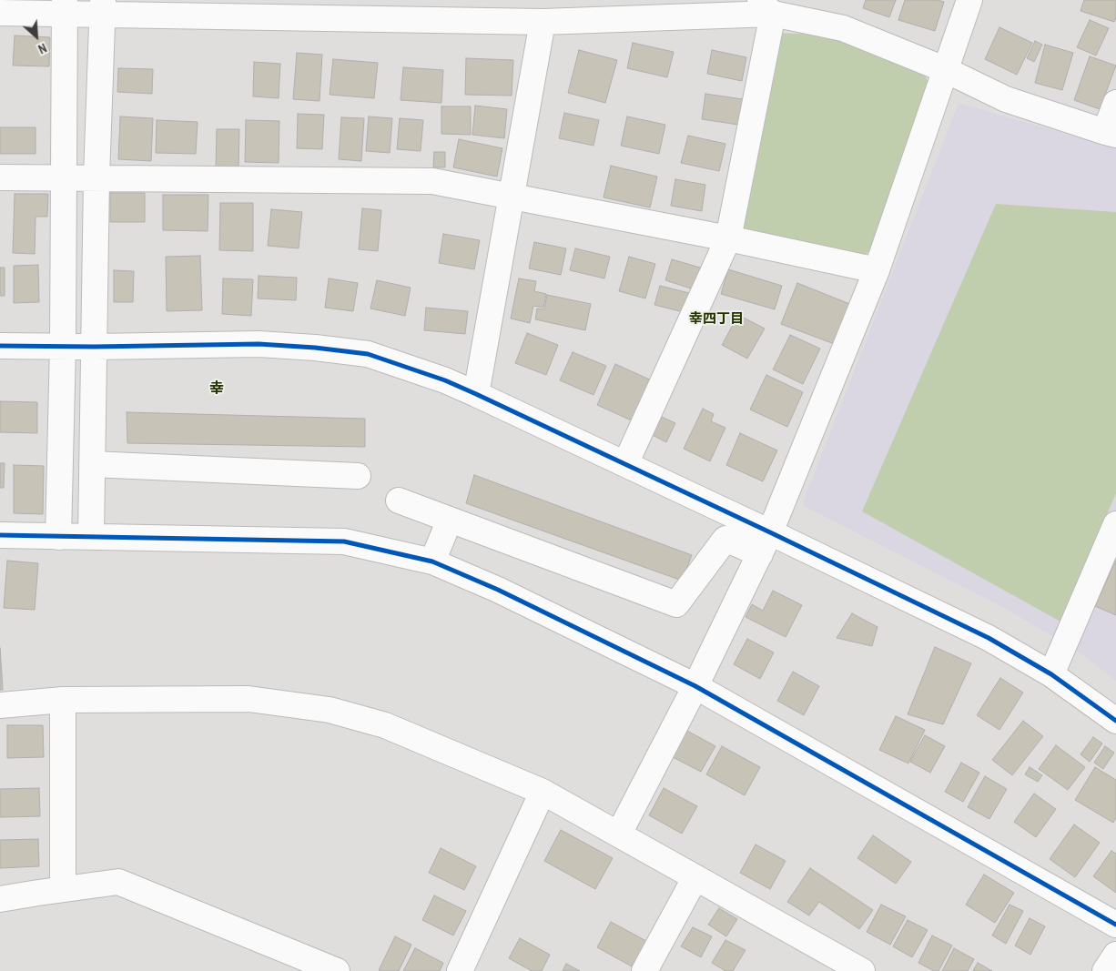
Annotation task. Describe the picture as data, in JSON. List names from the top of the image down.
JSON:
{
  "districts": ["幸四丁目", "幸"],
  "north": "bottom right"
}
